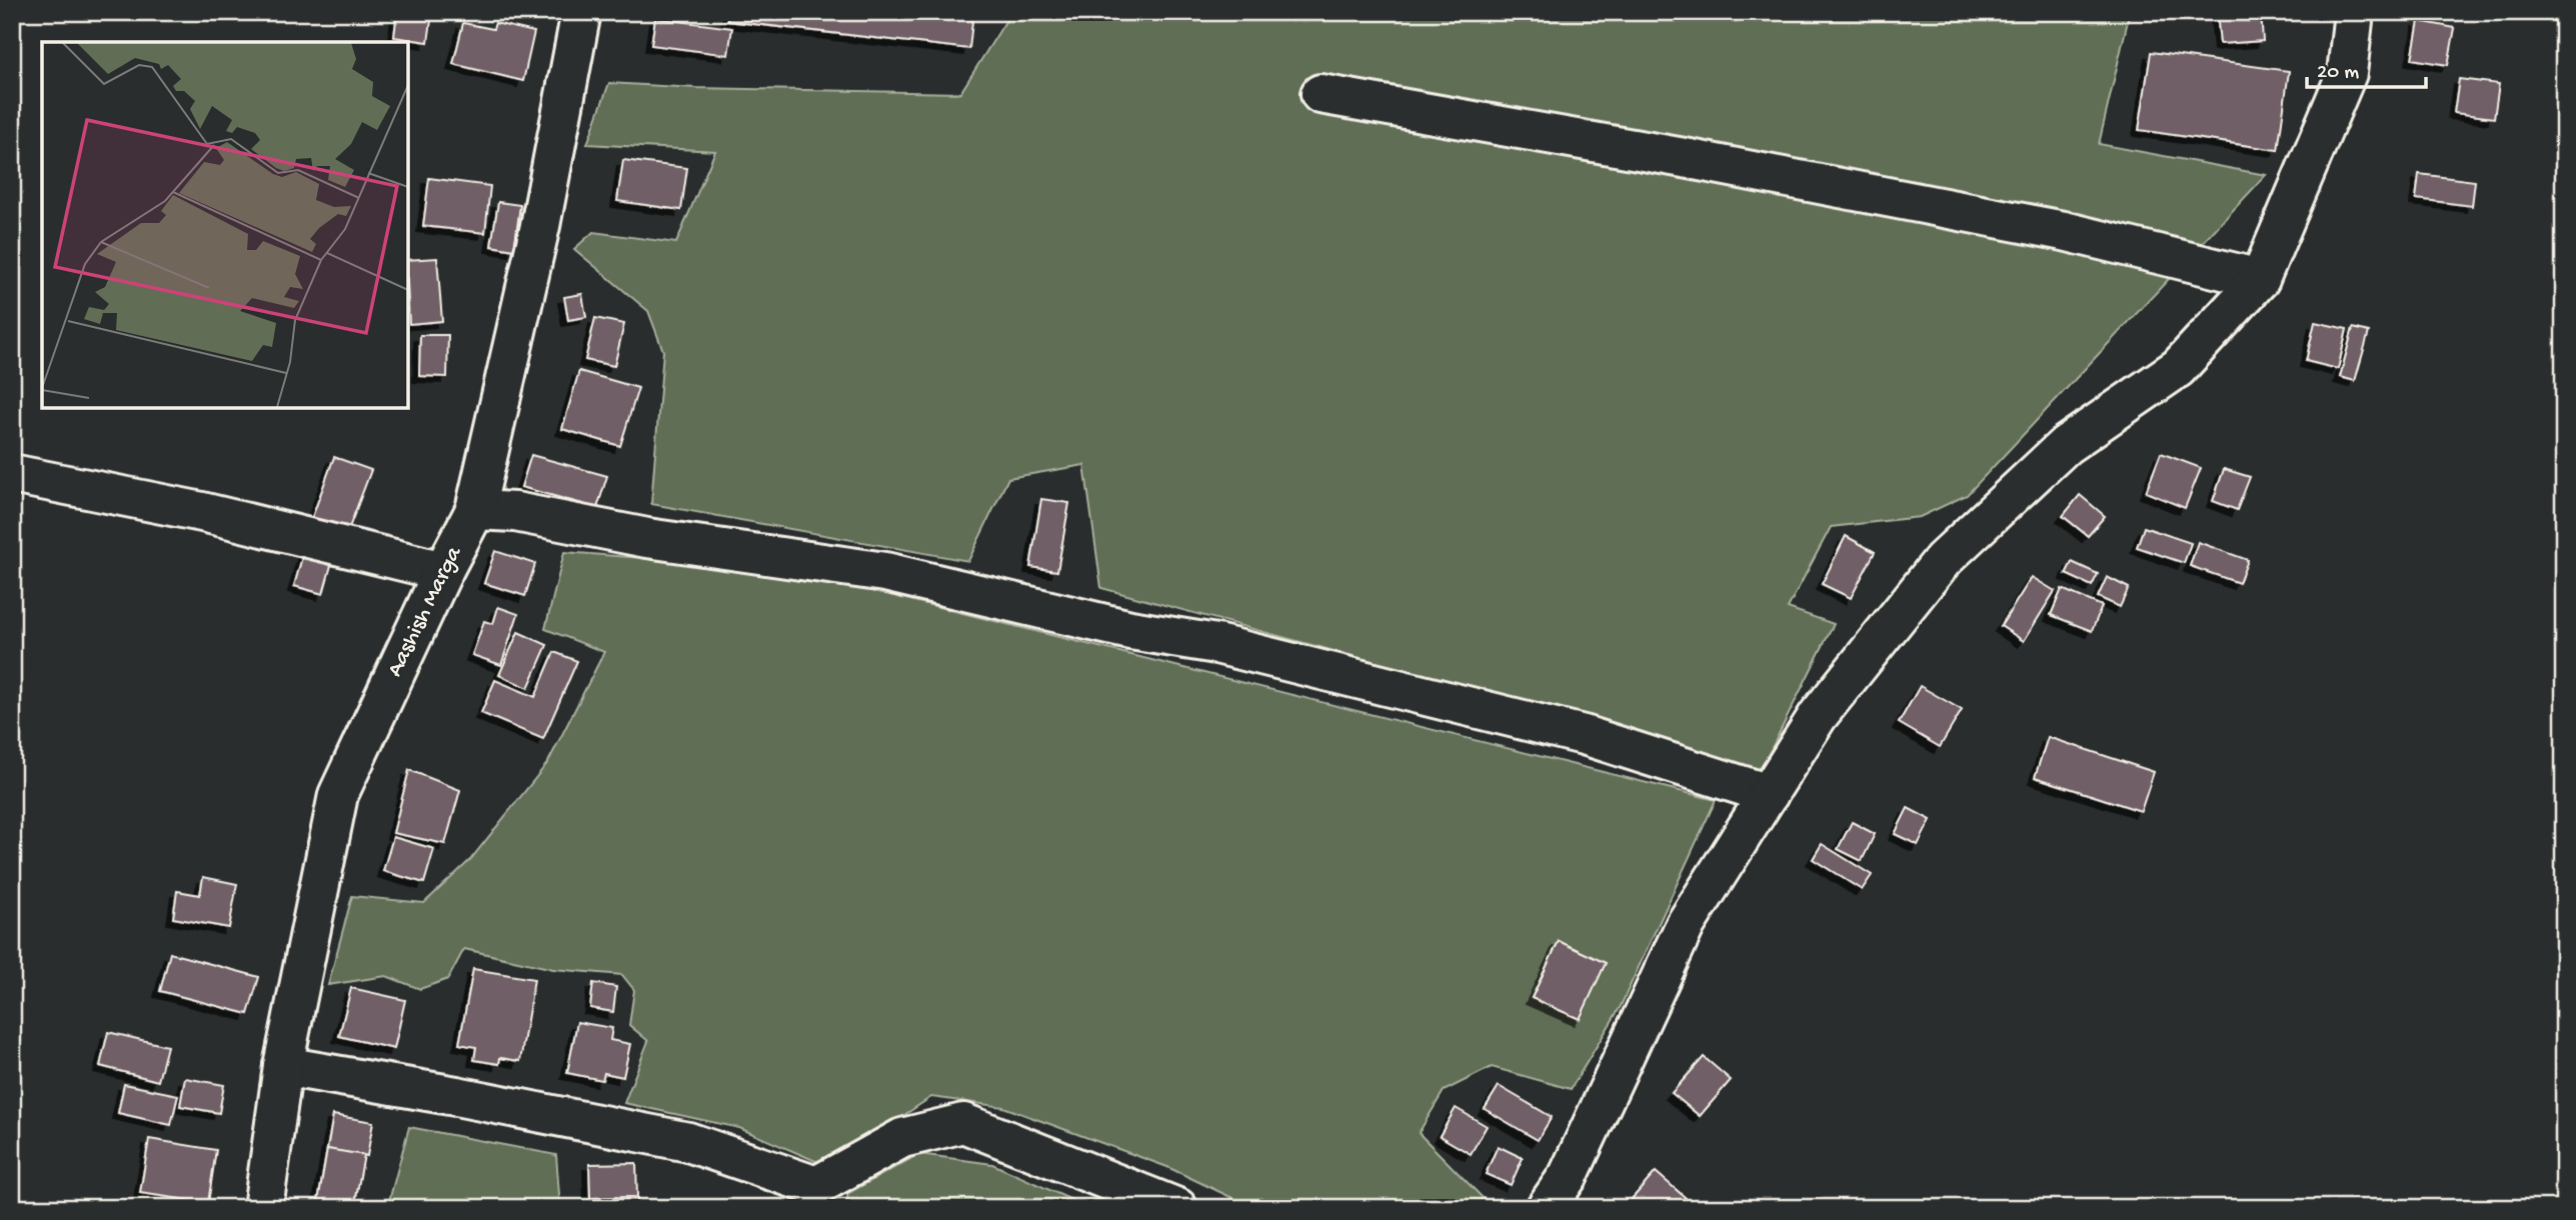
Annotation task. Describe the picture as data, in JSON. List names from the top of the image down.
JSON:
{
  "streets": {
    "street": ["Aashish Marga"]
  },
  "scale_bar": "20 m"
}
